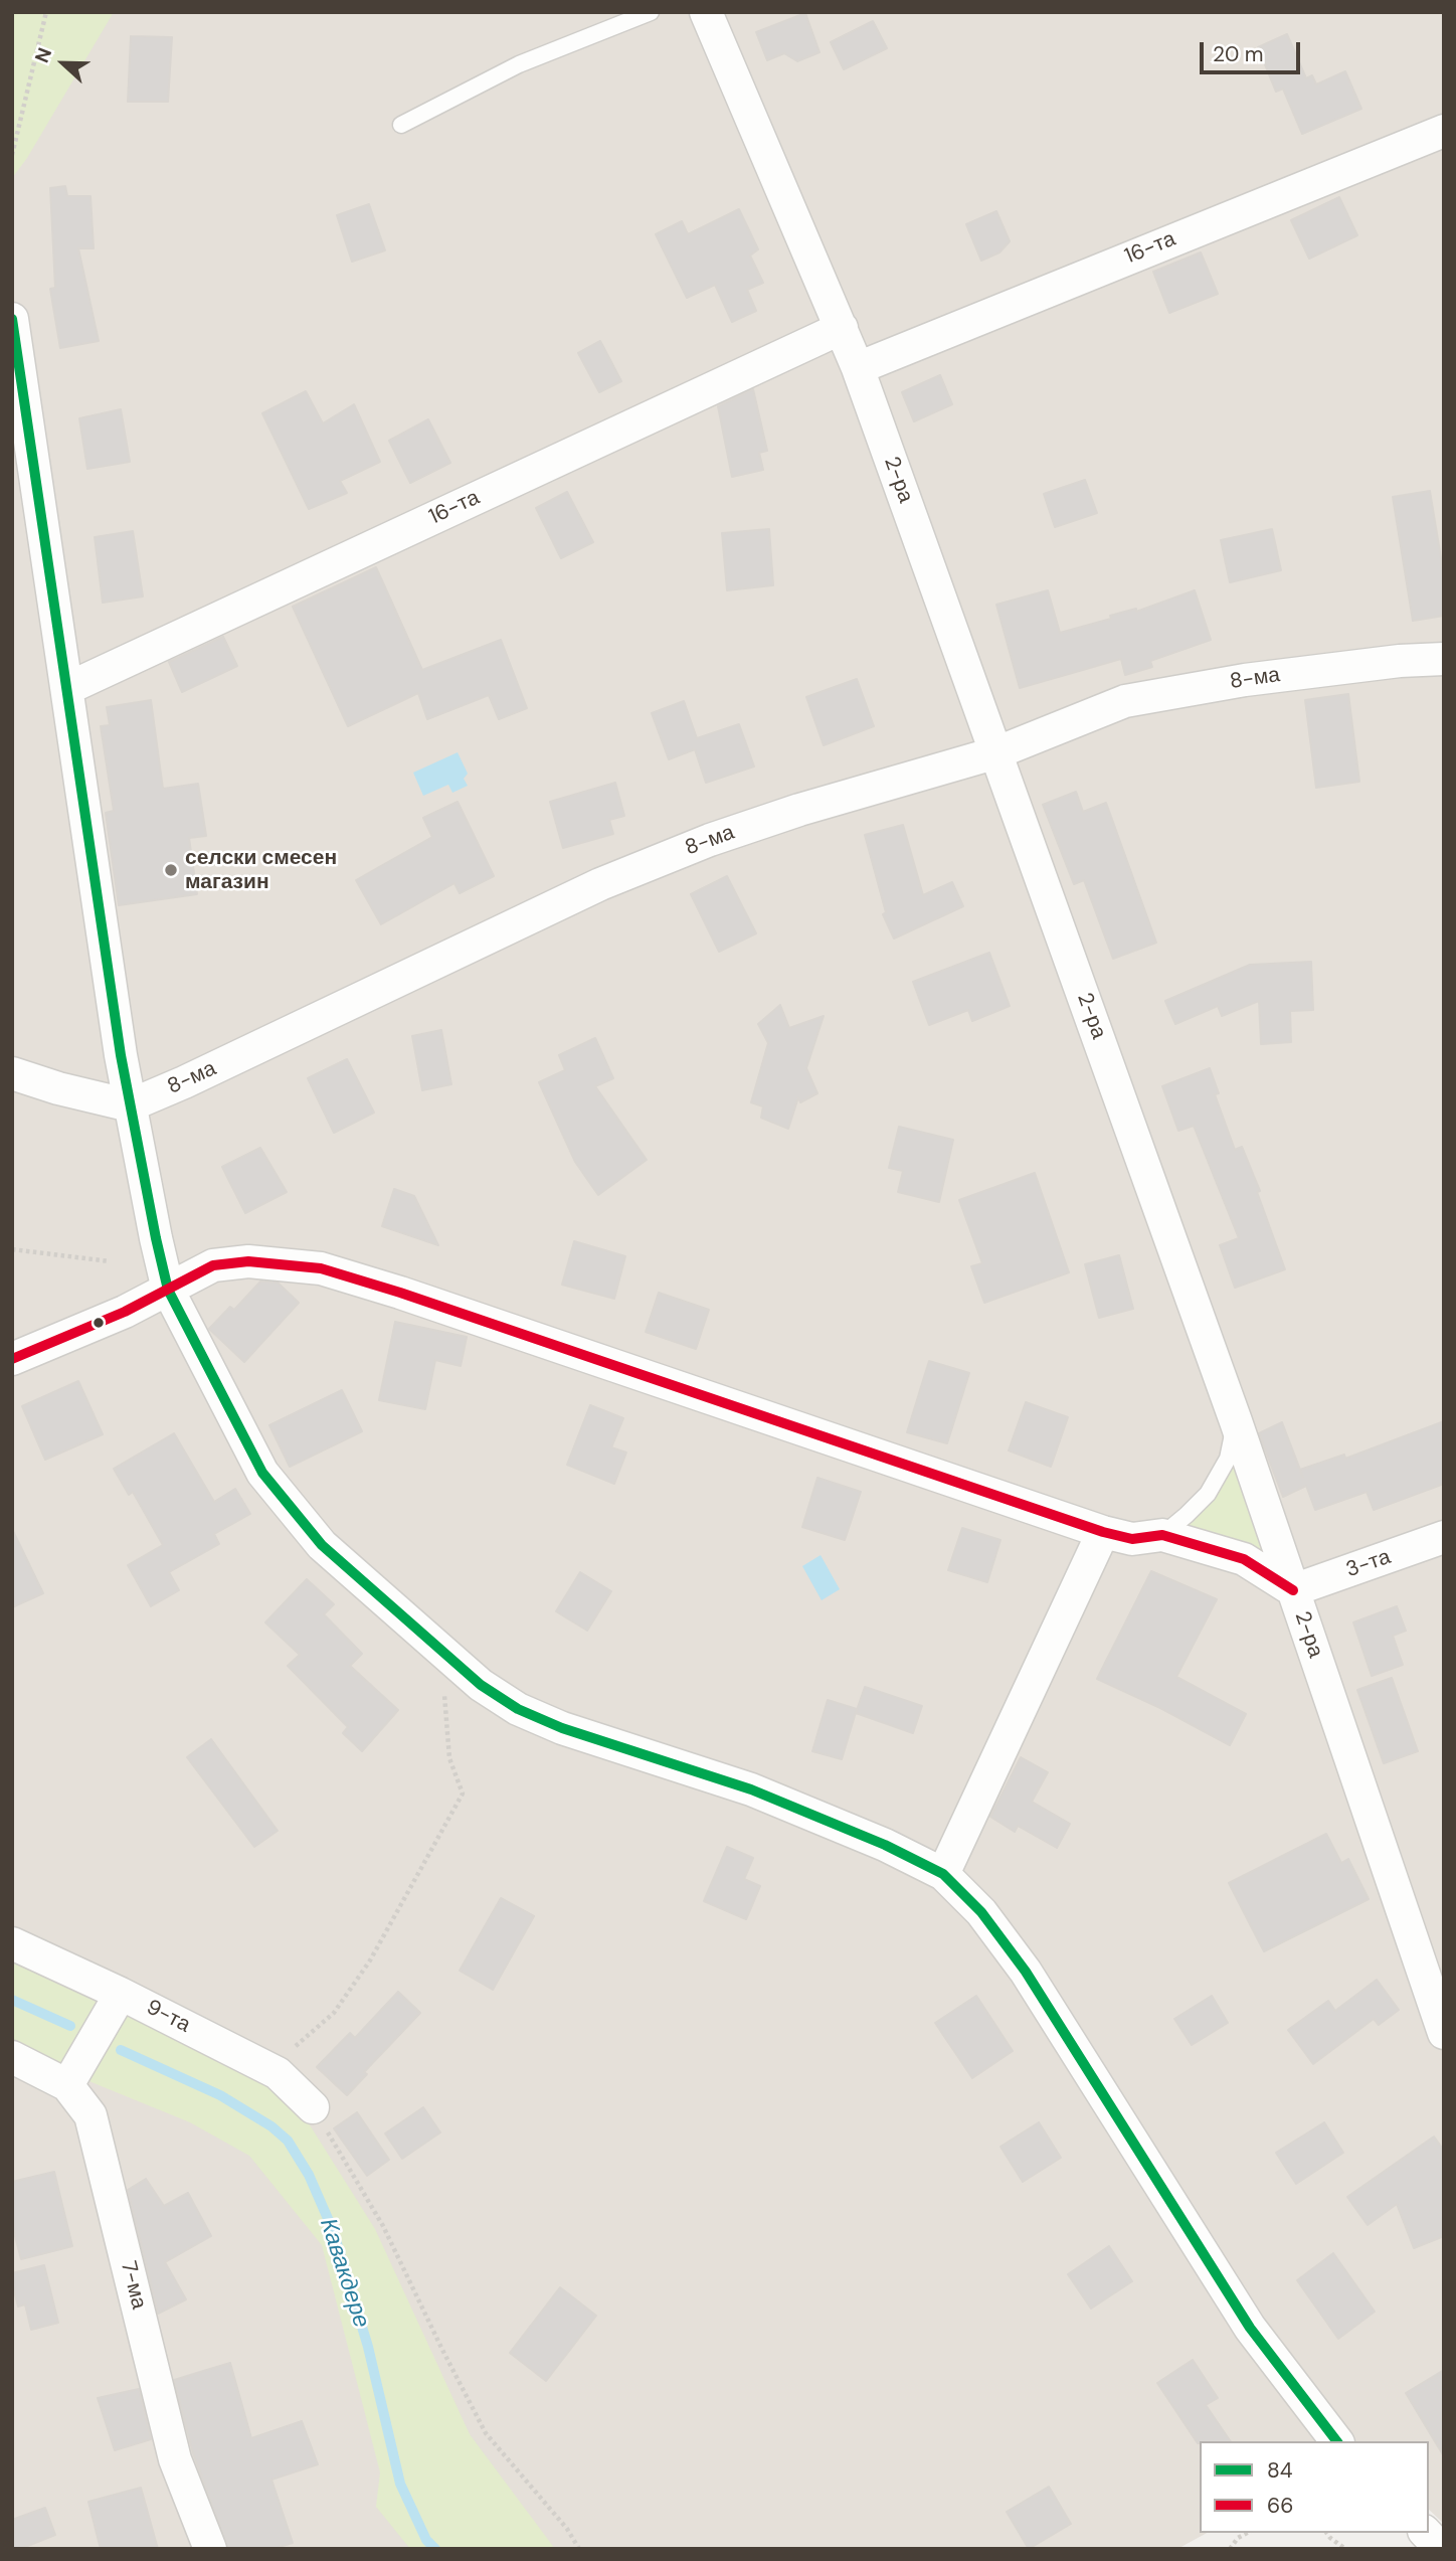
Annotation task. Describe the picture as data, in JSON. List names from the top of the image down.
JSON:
{
  "streets": {
    "street": [
      "16-та",
      "2-ра",
      "8-ма",
      "3-та",
      "9-та",
      "7-ма"
    ]
  },
  "crossings": [
    ["16-та", "2-ра"],
    ["2-ра", "8-ма"],
    ["2-ра", "3-та"]
  ],
  "water": ["Кавакдере"],
  "places": ["селски смесен магазин"],
  "lines": ["transit line 84", "transit line 66"],
  "legend": ["84", "66"],
  "scale_bar": "20 m",
  "north": "left"
}
